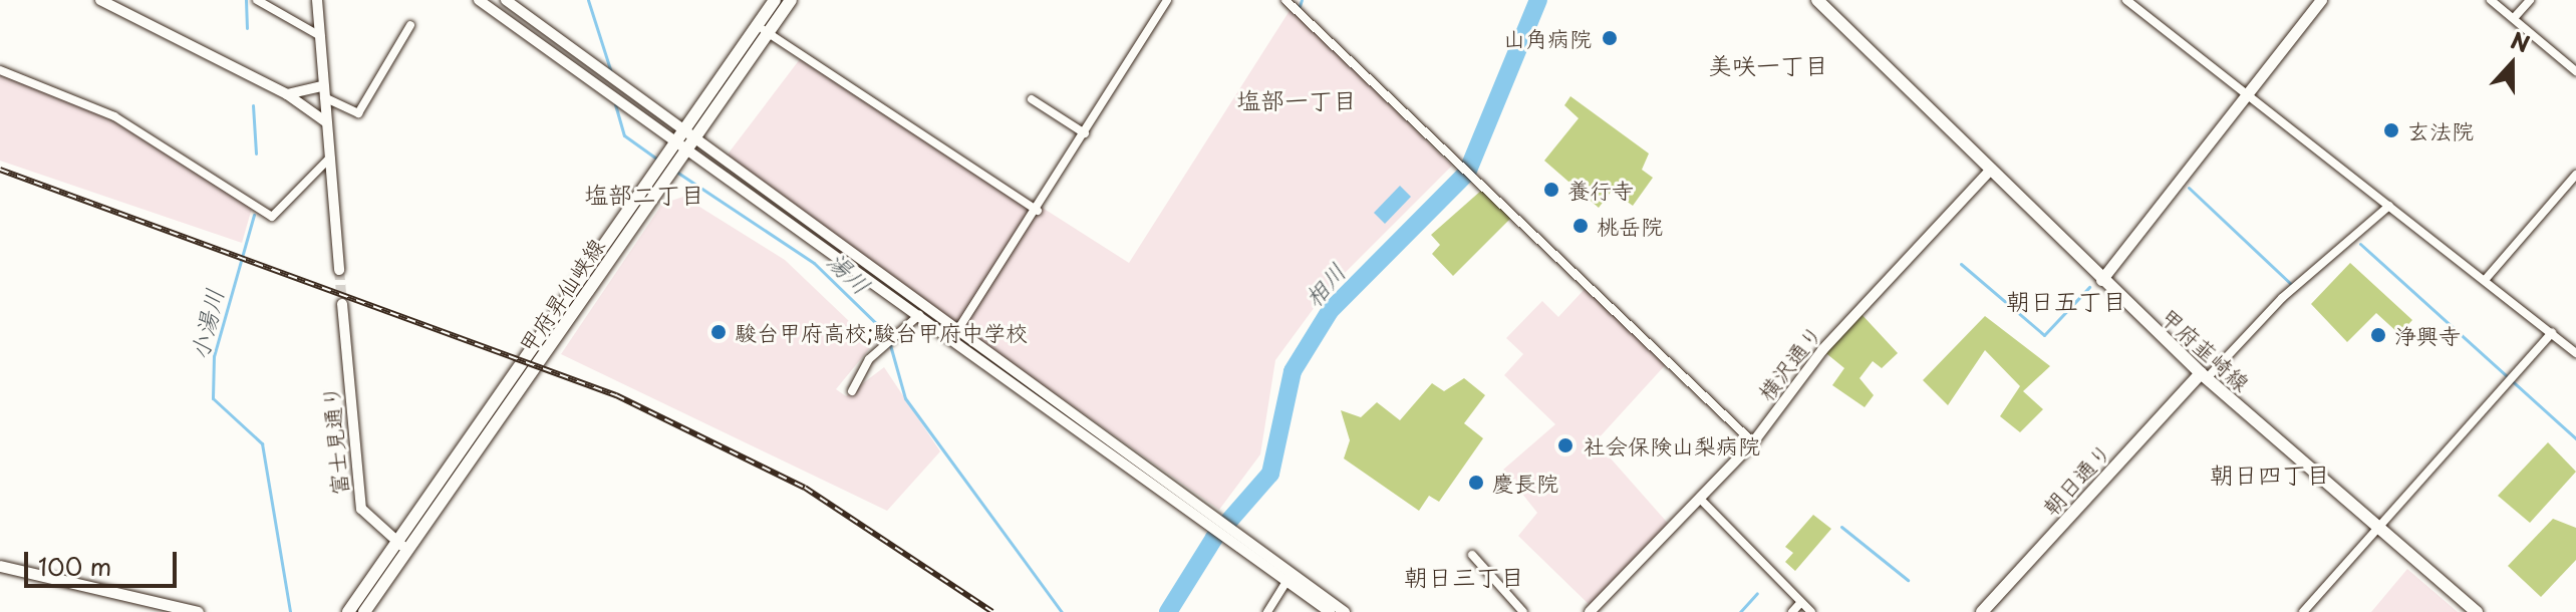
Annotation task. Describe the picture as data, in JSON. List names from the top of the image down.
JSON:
{
  "streets": {
    "main road": ["甲府昇仙峡線", "甲府韮崎線", "朝日通り"],
    "street": ["横沢通り", "富士見通り"]
  },
  "crossings": [
    ["甲府昇仙峡線", "富士見通り"],
    ["甲府韮崎線", "横沢通り"],
    ["甲府韮崎線", "朝日通り"]
  ],
  "districts": [
    "美咲一丁目",
    "塩部一丁目",
    "塩部二丁目",
    "朝日五丁目",
    "朝日四丁目",
    "朝日三丁目"
  ],
  "water": ["湯川", "相川", "小湯川"],
  "places": [
    "山角病院",
    "玄法院",
    "養行寺",
    "桃岳院",
    "駿台甲府高校;駿台甲府中学校",
    "浄興寺",
    "社会保険山梨病院",
    "慶長院"
  ],
  "scale_bar": "100 m",
  "north": "top"
}
